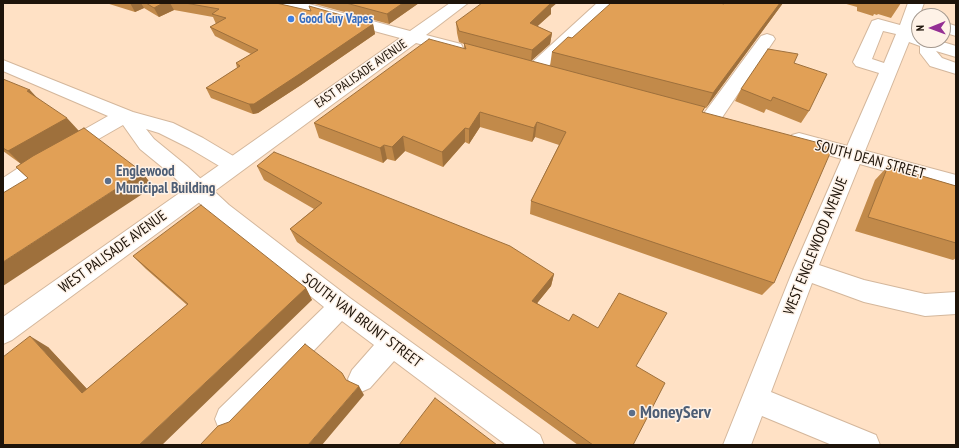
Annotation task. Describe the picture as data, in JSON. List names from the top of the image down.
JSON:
{
  "streets": {
    "street": [
      "EAST PALISADE AVENUE",
      "SOUTH DEAN STREET",
      "WEST ENGLEWOOD AVENUE",
      "WEST PALISADE AVENUE",
      "SOUTH VAN BRUNT STREET"
    ]
  },
  "crossings": [
    ["EAST PALISADE AVENUE", "WEST PALISADE AVENUE"],
    ["SOUTH DEAN STREET", "WEST ENGLEWOOD AVENUE"],
    ["WEST PALISADE AVENUE", "SOUTH VAN BRUNT STREET"]
  ],
  "places": ["Good Guy Vapes", "Englewood Municipal Building", "MoneyServ"],
  "north": "left"
}
